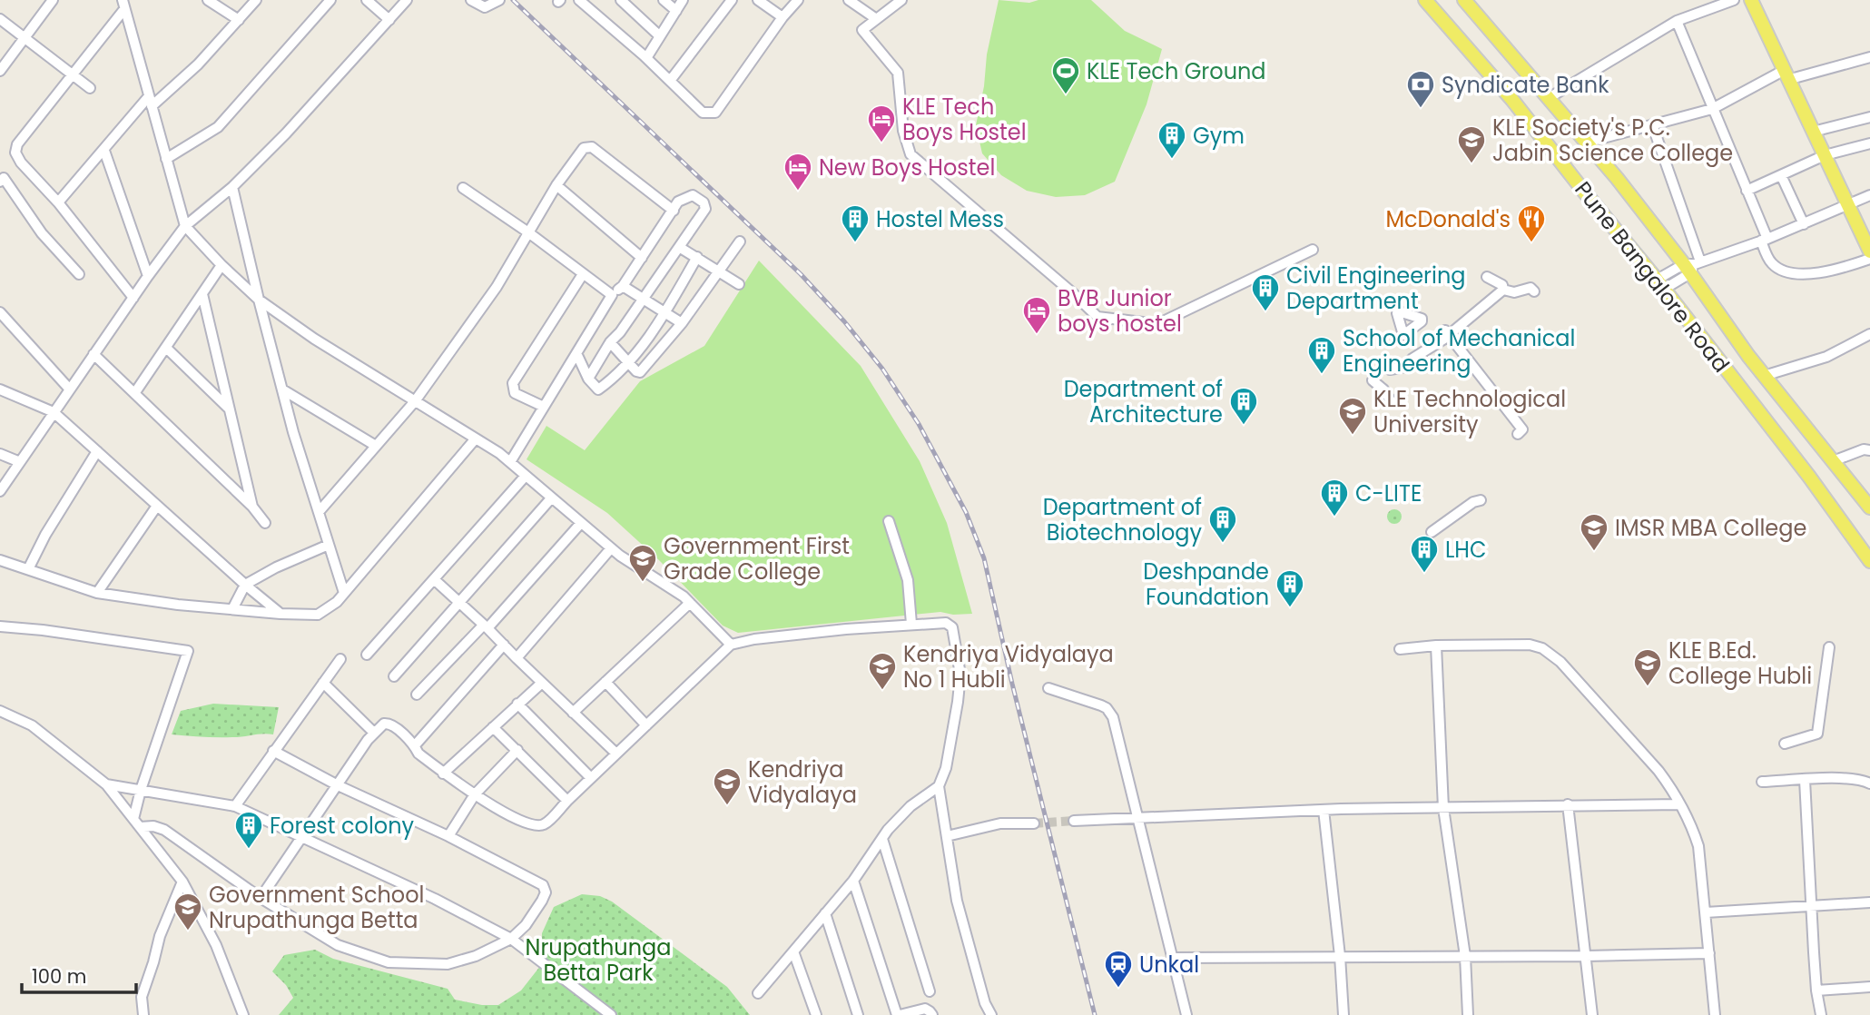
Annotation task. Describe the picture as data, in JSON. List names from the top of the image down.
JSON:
{
  "streets": {
    "main road": ["Pune Bangalore Road"]
  },
  "parks": ["Nrupathunga Betta Park"],
  "places": {
    "sports": ["KLE Tech Ground"],
    "bank": ["Syndicate Bank"],
    "hotel": ["KLE Tech Boys Hostel", "New Boys Hostel", "BVB Junior boys hostel"],
    "building": [
      "Gym",
      "Hostel Mess",
      "Civil Engineering Department",
      "School of Mechanical Engineering",
      "Department of Architecture",
      "C-LITE",
      "Department of Biotechnology",
      "LHC",
      "Deshpande Foundation",
      "Forest colony"
    ],
    "school or university": [
      "KLE Society's P.C. Jabin Science College",
      "KLE Technological University",
      "IMSR MBA College",
      "Government First Grade College",
      "KLE B.Ed. College Hubli",
      "Kendriya Vidyalaya No 1 Hubli",
      "Kendriya Vidyalaya",
      "Government School Nrupathunga Betta"
    ],
    "restaurant": ["McDonald's"],
    "station": ["Unkal"]
  },
  "scale_bar": "100 m"
}
